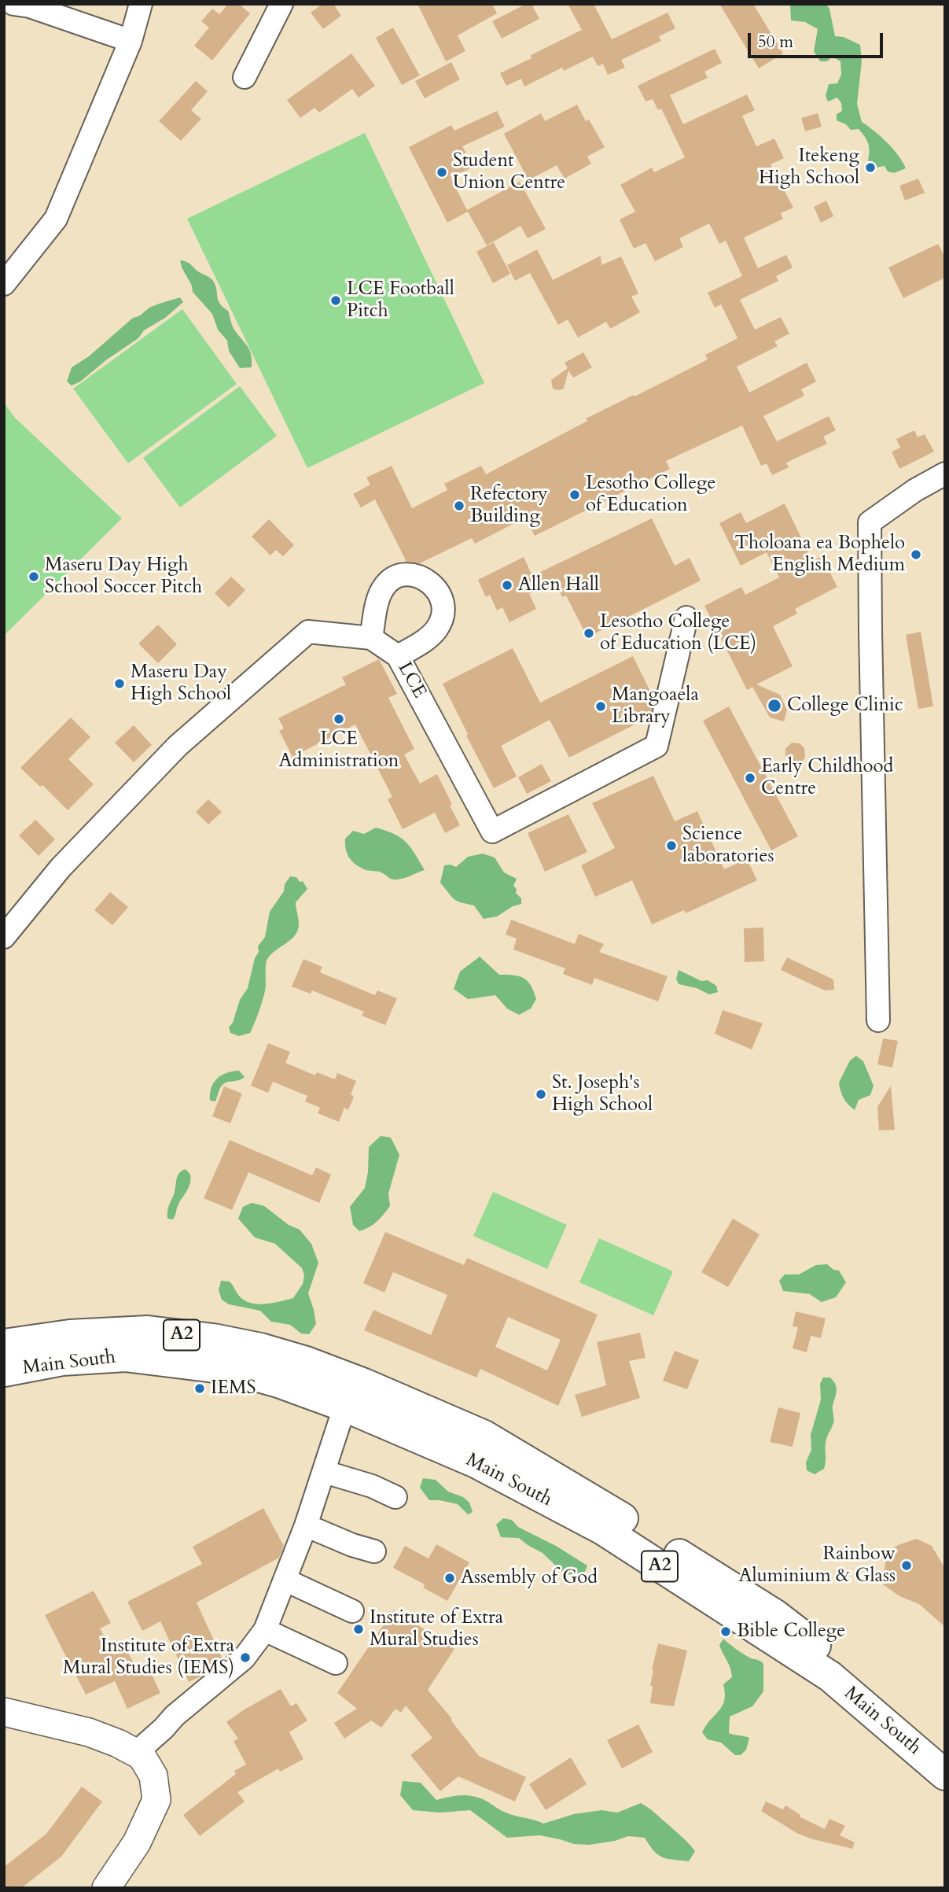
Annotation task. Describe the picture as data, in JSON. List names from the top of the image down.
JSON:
{
  "streets": {
    "highway": ["A2", "Main South"],
    "street": ["LCE"]
  },
  "places": [
    "Itekeng High School",
    "Student Union Centre",
    "LCE Football Pitch",
    "Lesotho College of Education",
    "Refectory Building",
    "Tholoana ea Bophelo English Medium",
    "Maseru Day High School Soccer Pitch",
    "Allen Hall",
    "Lesotho College of Education (LCE)",
    "Maseru Day High School",
    "College Clinic",
    "Mangoaela Library",
    "LCE Administration",
    "Early Childhood Centre",
    "Science laboratories",
    "St. Joseph's High School",
    "IEMS",
    "Rainbow Aluminium & Glass",
    "Assembly of God",
    "Institute of Extra Mural Studies",
    "Bible College",
    "Institute of Extra Mural Studies (IEMS)"
  ],
  "scale_bar": "50 m"
}
